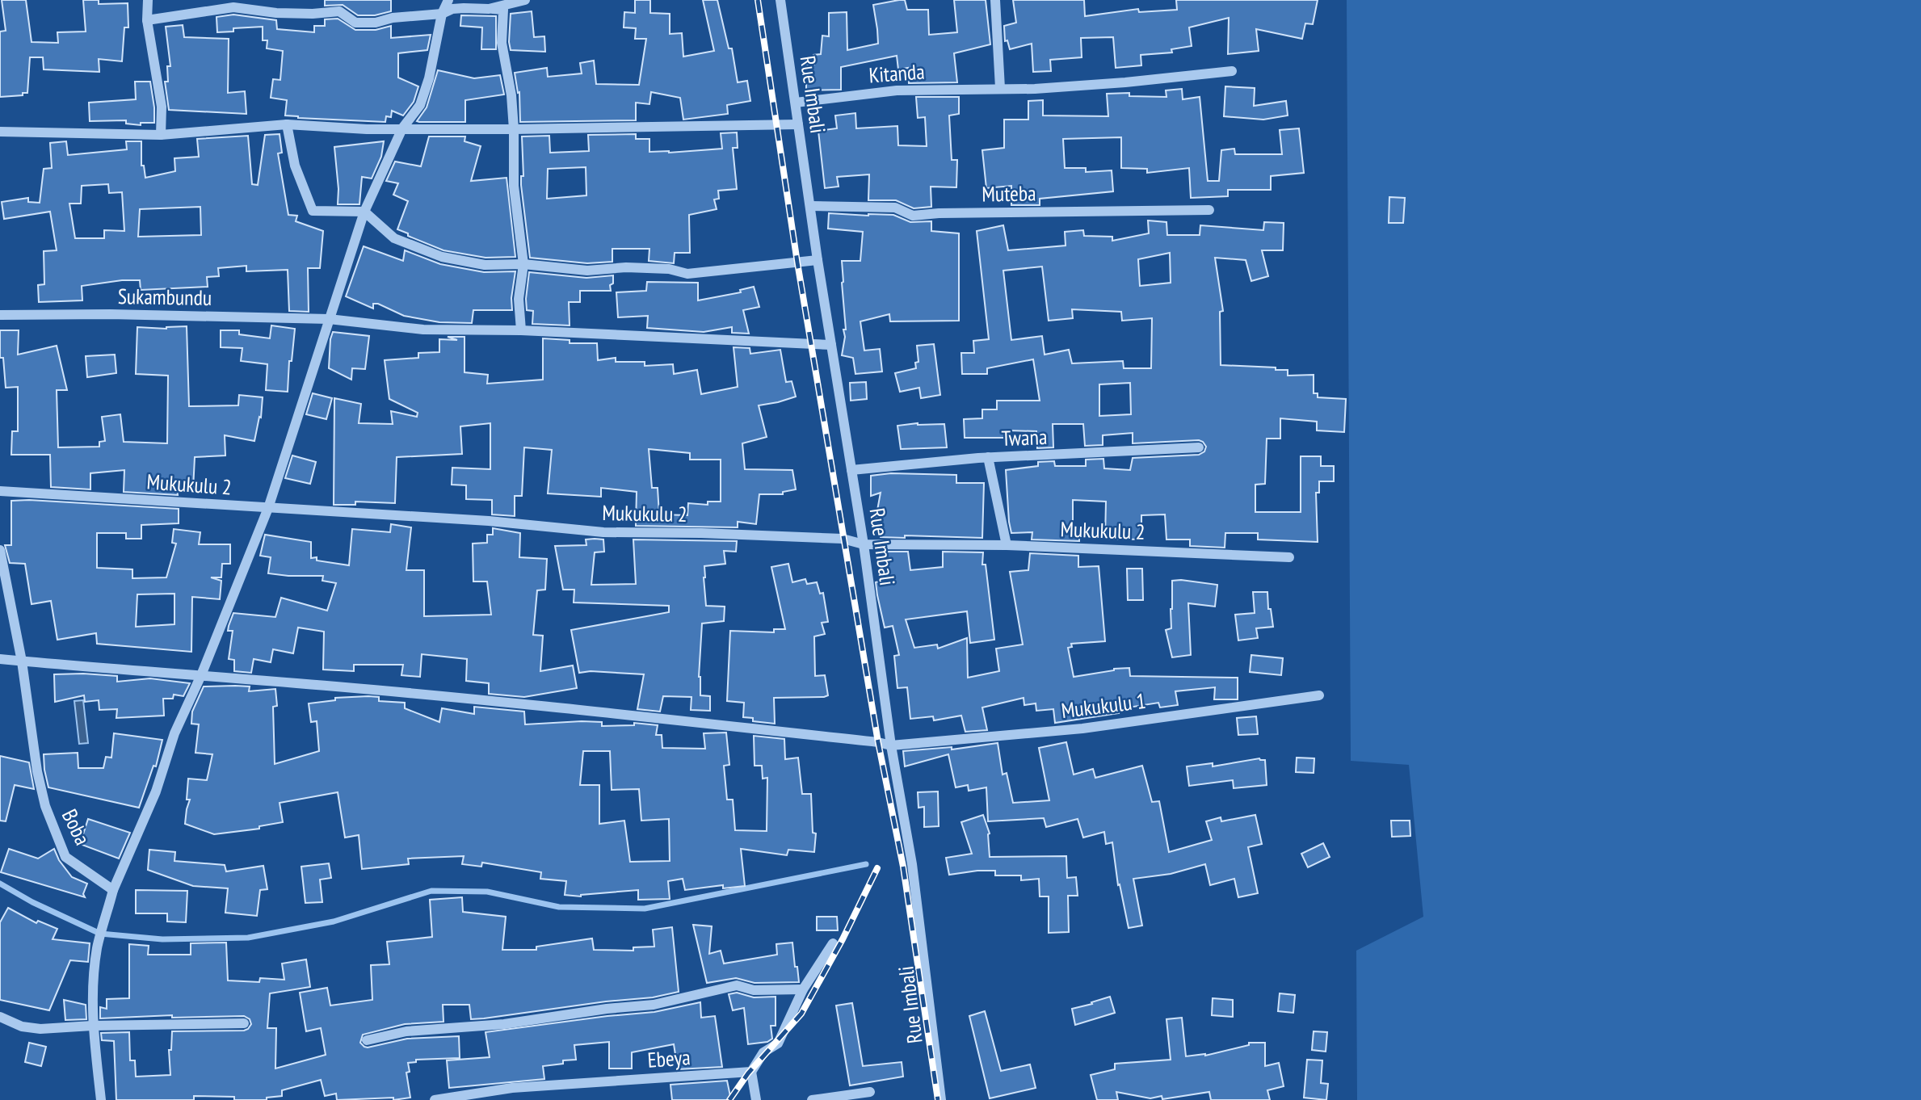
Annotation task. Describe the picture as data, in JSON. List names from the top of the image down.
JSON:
{
  "streets": {
    "street": [
      "Kitanda",
      "Rue Imbali",
      "Muteba",
      "Sukambundu",
      "Twana",
      "Mukukulu 2",
      "Mukukulu 1",
      "Boba",
      "Ebeya"
    ]
  },
  "crossings": [
    ["Kitanda", "Rue Imbali"],
    ["Rue Imbali", "Muteba"],
    ["Rue Imbali", "Sukambundu"],
    ["Rue Imbali", "Twana"],
    ["Rue Imbali", "Mukukulu 2"],
    ["Rue Imbali", "Mukukulu 1"],
    ["Mukukulu 1", "Boba"]
  ]
}
